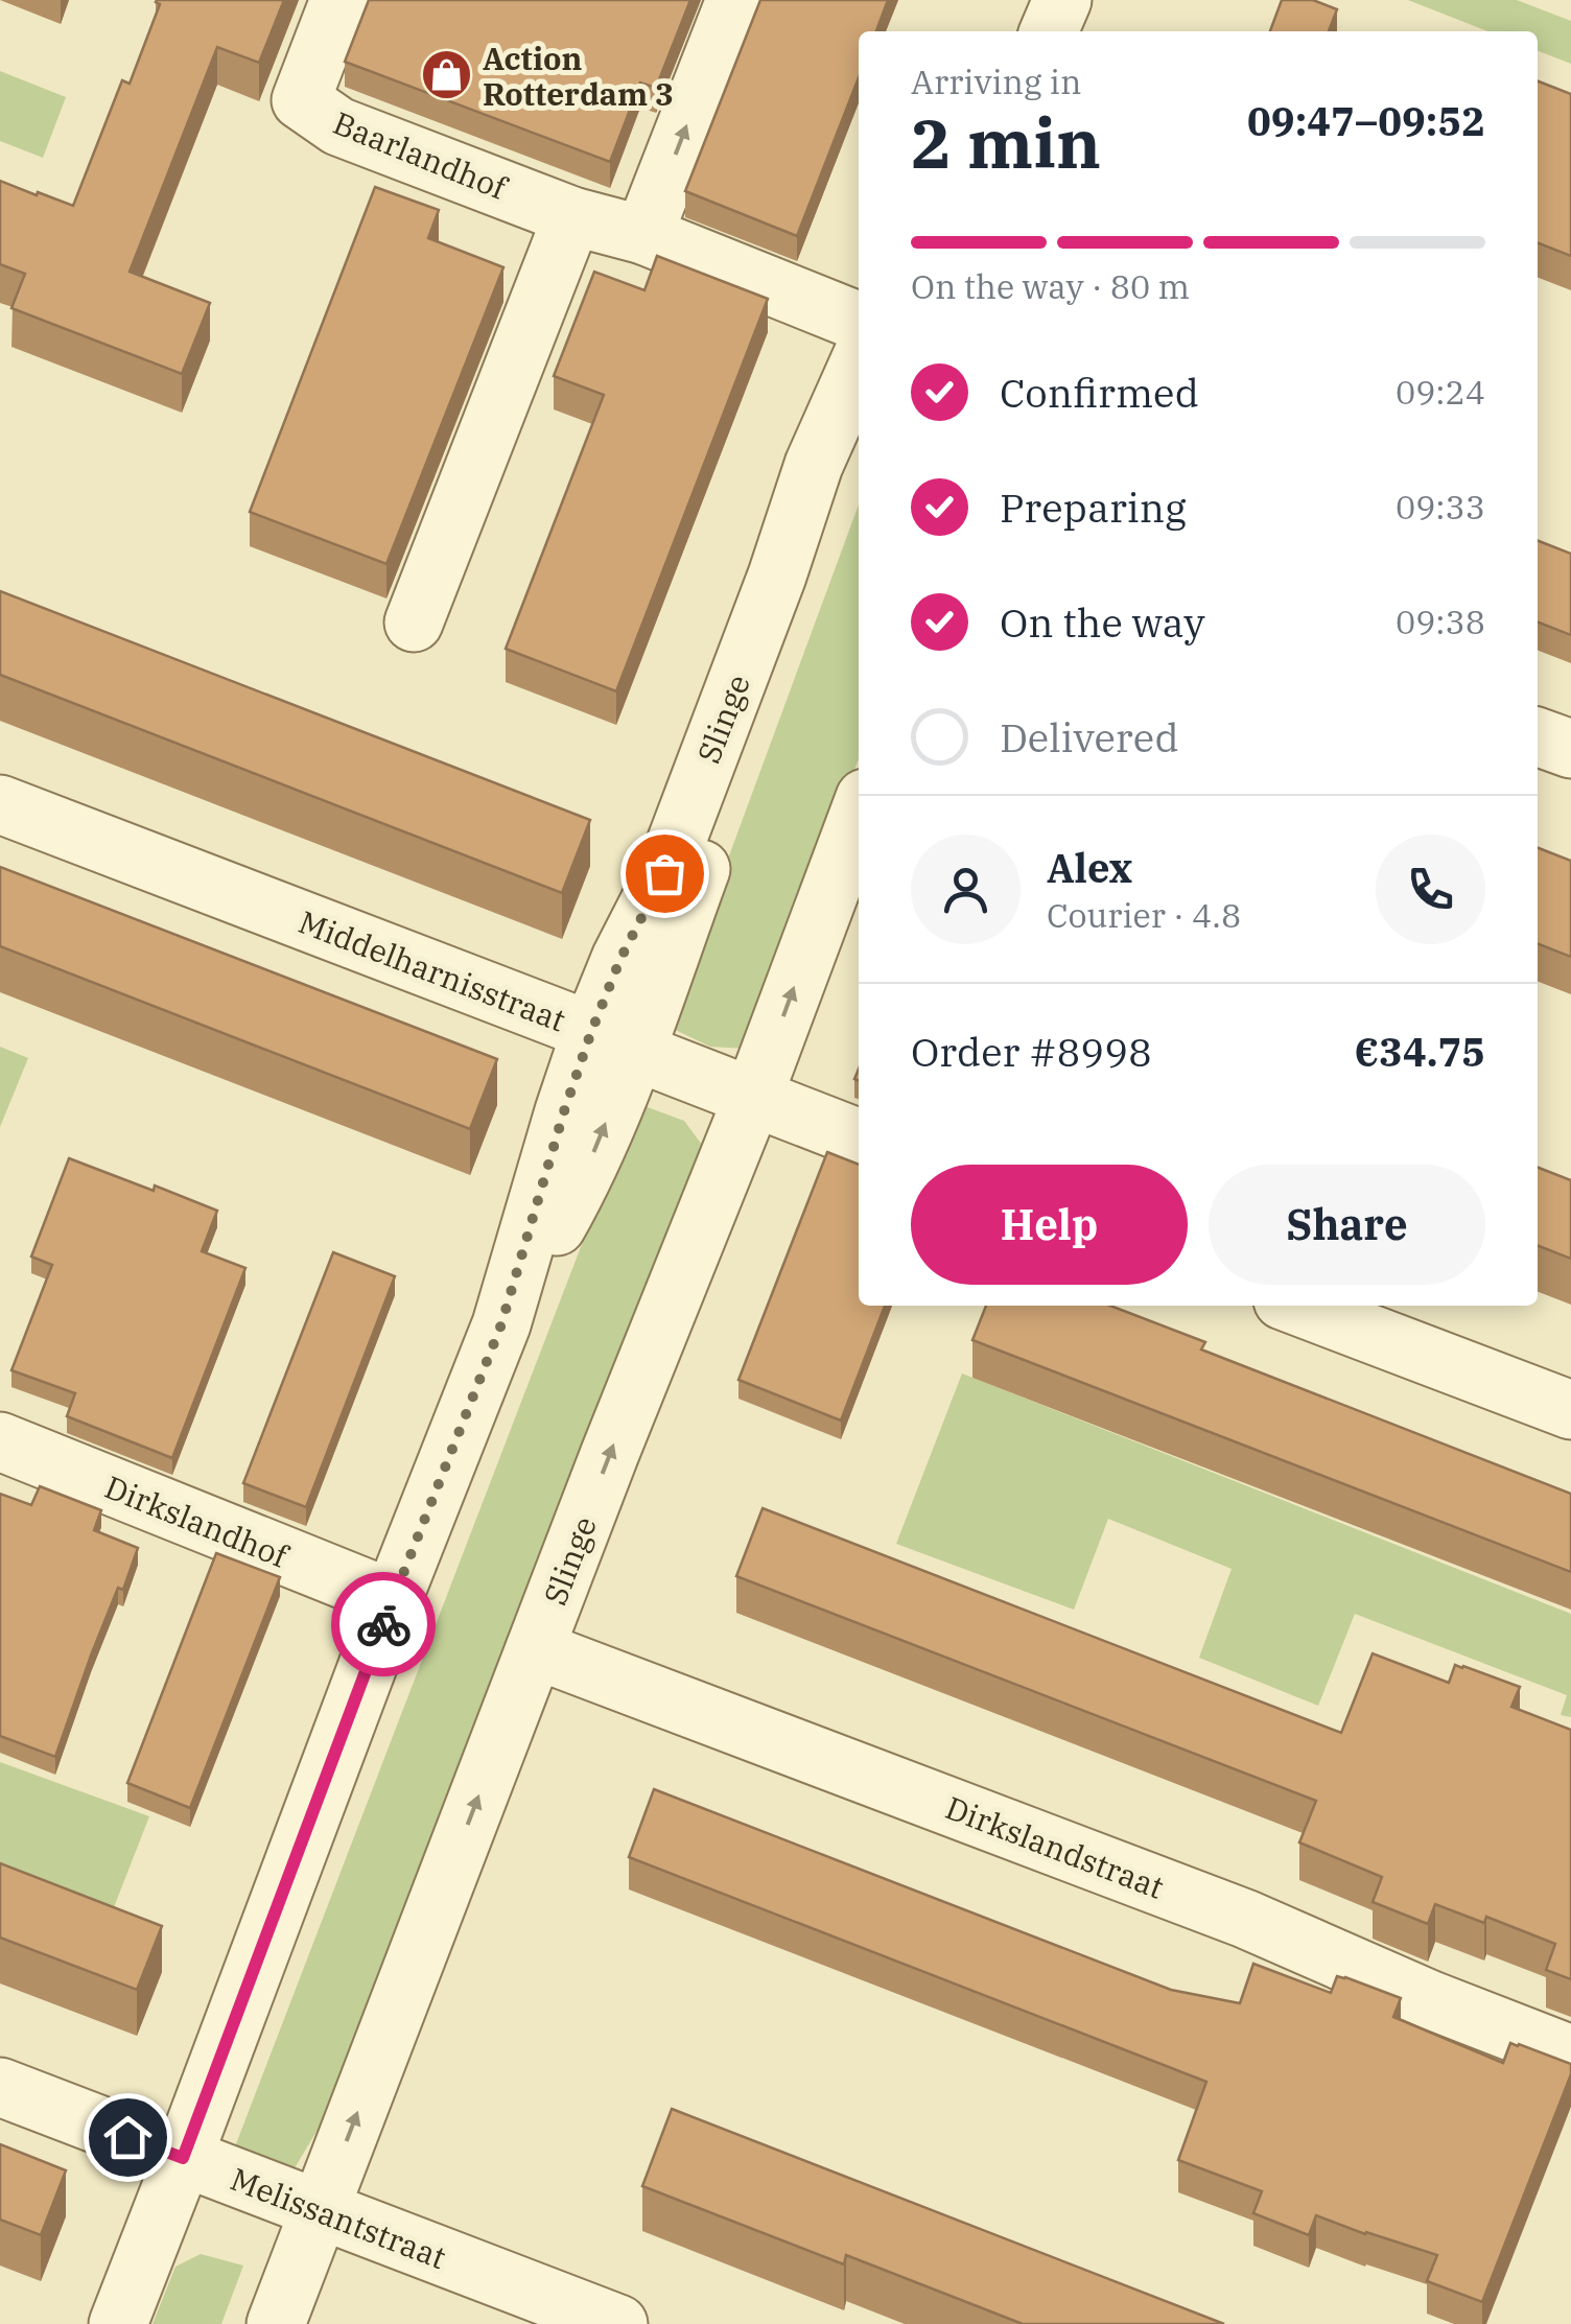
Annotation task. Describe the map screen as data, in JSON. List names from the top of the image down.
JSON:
{
  "streets": {
    "street": [
      "Baarlandhof",
      "Slinge",
      "Middelharnisstraat",
      "Dirkslandhof",
      "Dirkslandstraat",
      "Melissantstraat"
    ]
  },
  "crossings": [
    ["Slinge", "Middelharnisstraat"],
    ["Slinge", "Dirkslandhof"],
    ["Slinge", "Dirkslandstraat"],
    ["Slinge", "Melissantstraat"]
  ],
  "places": {
    "shop": ["Action Rotterdam 3"]
  },
  "page": {
    "heading": ["2 min", "Arriving in", "09:47–09:52"],
    "panel": [
      "Alex",
      "Courier · 4.8",
      "Order #8998",
      "€34.75"
    ],
    "bar": "On the way · 80 m",
    "list": [
      ["Confirmed", "09:24"],
      ["Preparing", "09:33"],
      ["On the way", "09:38"],
      "Delivered"
    ],
    "buttons": ["Help", "Share"]
  }
}
